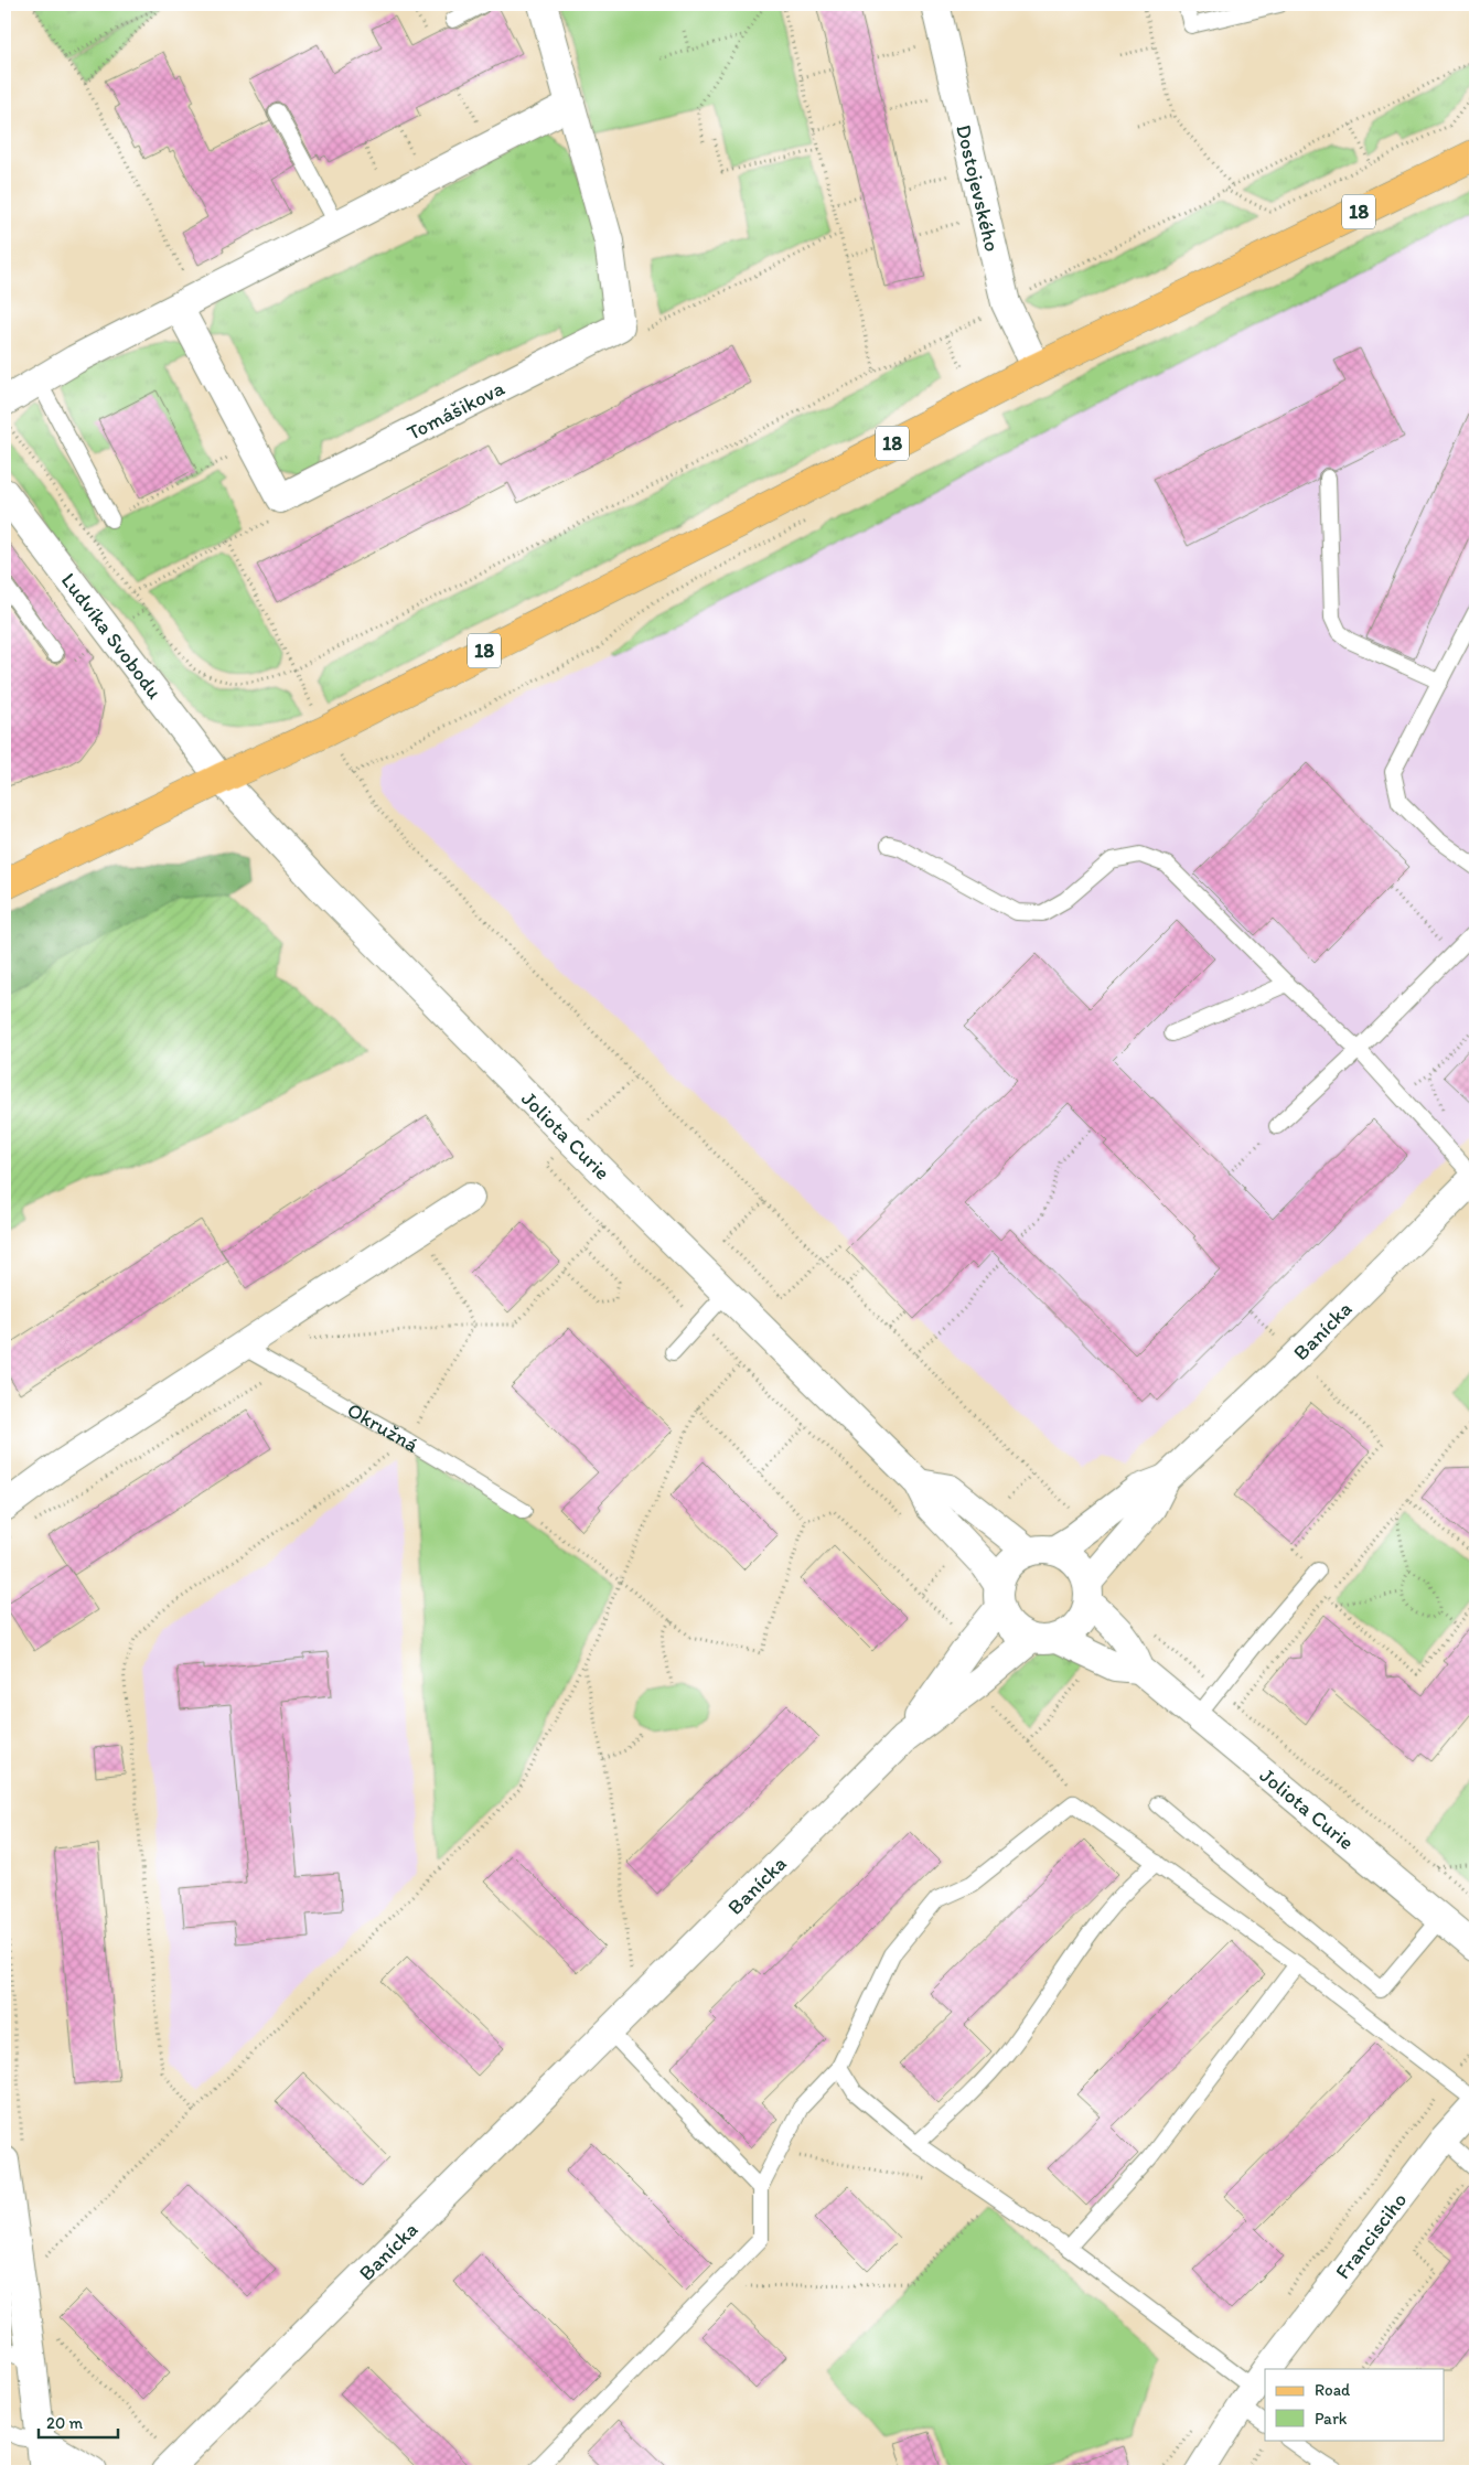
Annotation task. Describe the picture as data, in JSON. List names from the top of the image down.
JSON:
{
  "streets": {
    "main road": ["18"],
    "street": [
      "Dostojevského",
      "Tomášikova",
      "Ludvíka Svobodu",
      "Joliota Curie",
      "Banícka",
      "Francisciho"
    ],
    "lane": ["Okružná"]
  },
  "crossings": [
    ["Dostojevského", "18"],
    ["18", "Ludvíka Svobodu"],
    ["18", "Joliota Curie"],
    ["Ludvíka Svobodu", "Joliota Curie"],
    ["Joliota Curie", "Banícka"]
  ],
  "legend": ["Road", "Park"],
  "scale_bar": "20 m"
}
